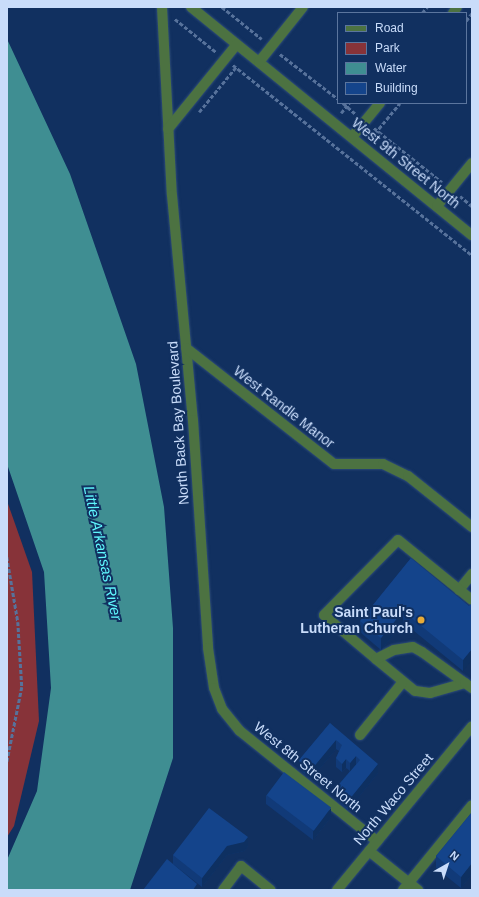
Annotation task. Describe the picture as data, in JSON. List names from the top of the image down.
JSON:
{
  "streets": {
    "street": [
      "West 9th Street North",
      "West Randle Manor",
      "North Back Bay Boulevard",
      "West 8th Street North",
      "North Waco Street"
    ]
  },
  "crossings": [
    ["West Randle Manor", "North Back Bay Boulevard"],
    ["North Back Bay Boulevard", "West 8th Street North"],
    ["West 8th Street North", "North Waco Street"]
  ],
  "water": ["Little Arkansas River"],
  "places": ["Saint Paul's Lutheran Church"],
  "legend": [
    "Road",
    "Park",
    "Water",
    "Building"
  ],
  "north": "top right"
}
